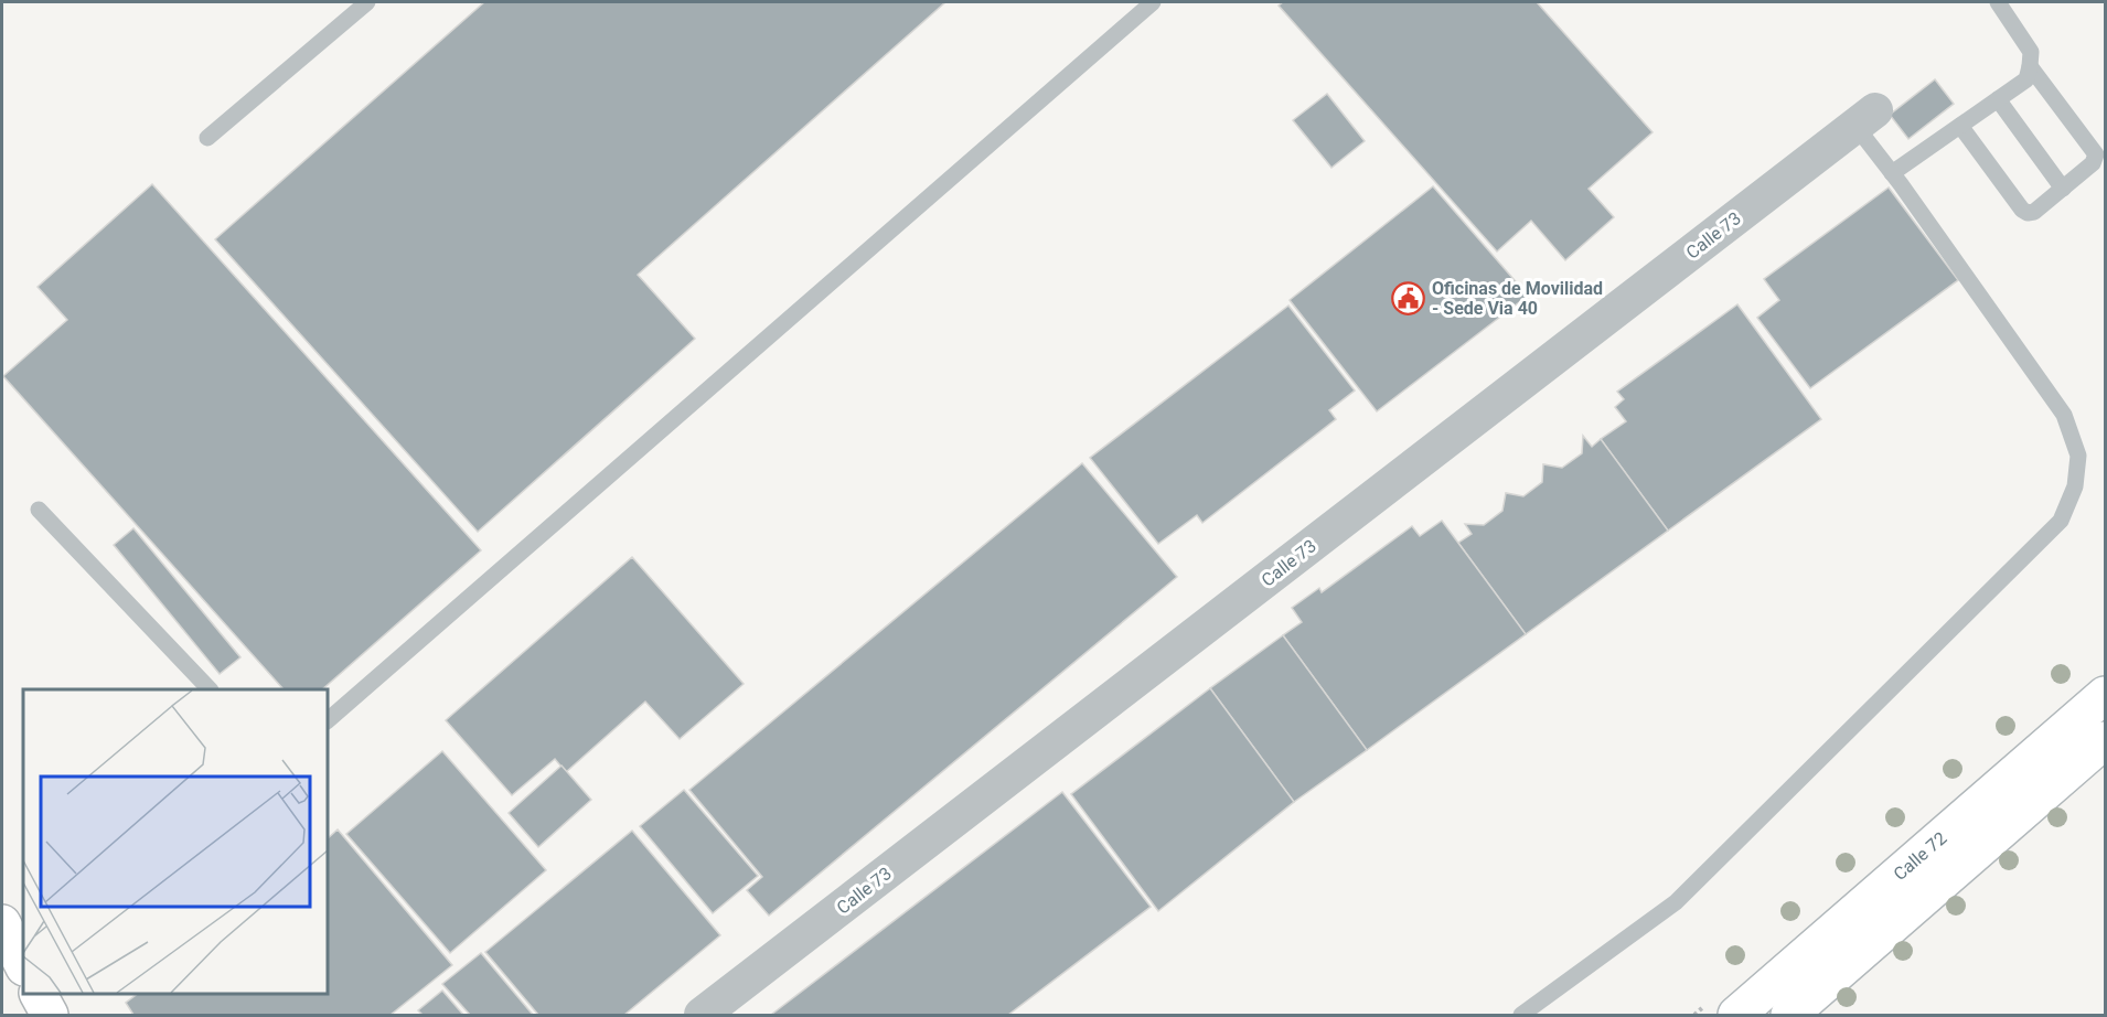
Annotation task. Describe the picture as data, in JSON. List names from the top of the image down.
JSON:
{
  "streets": {
    "main road": ["Calle 72"],
    "street": ["Calle 73"]
  },
  "places": {
    "public building": ["Oficinas de Movilidad - Sede Via 40"]
  }
}
